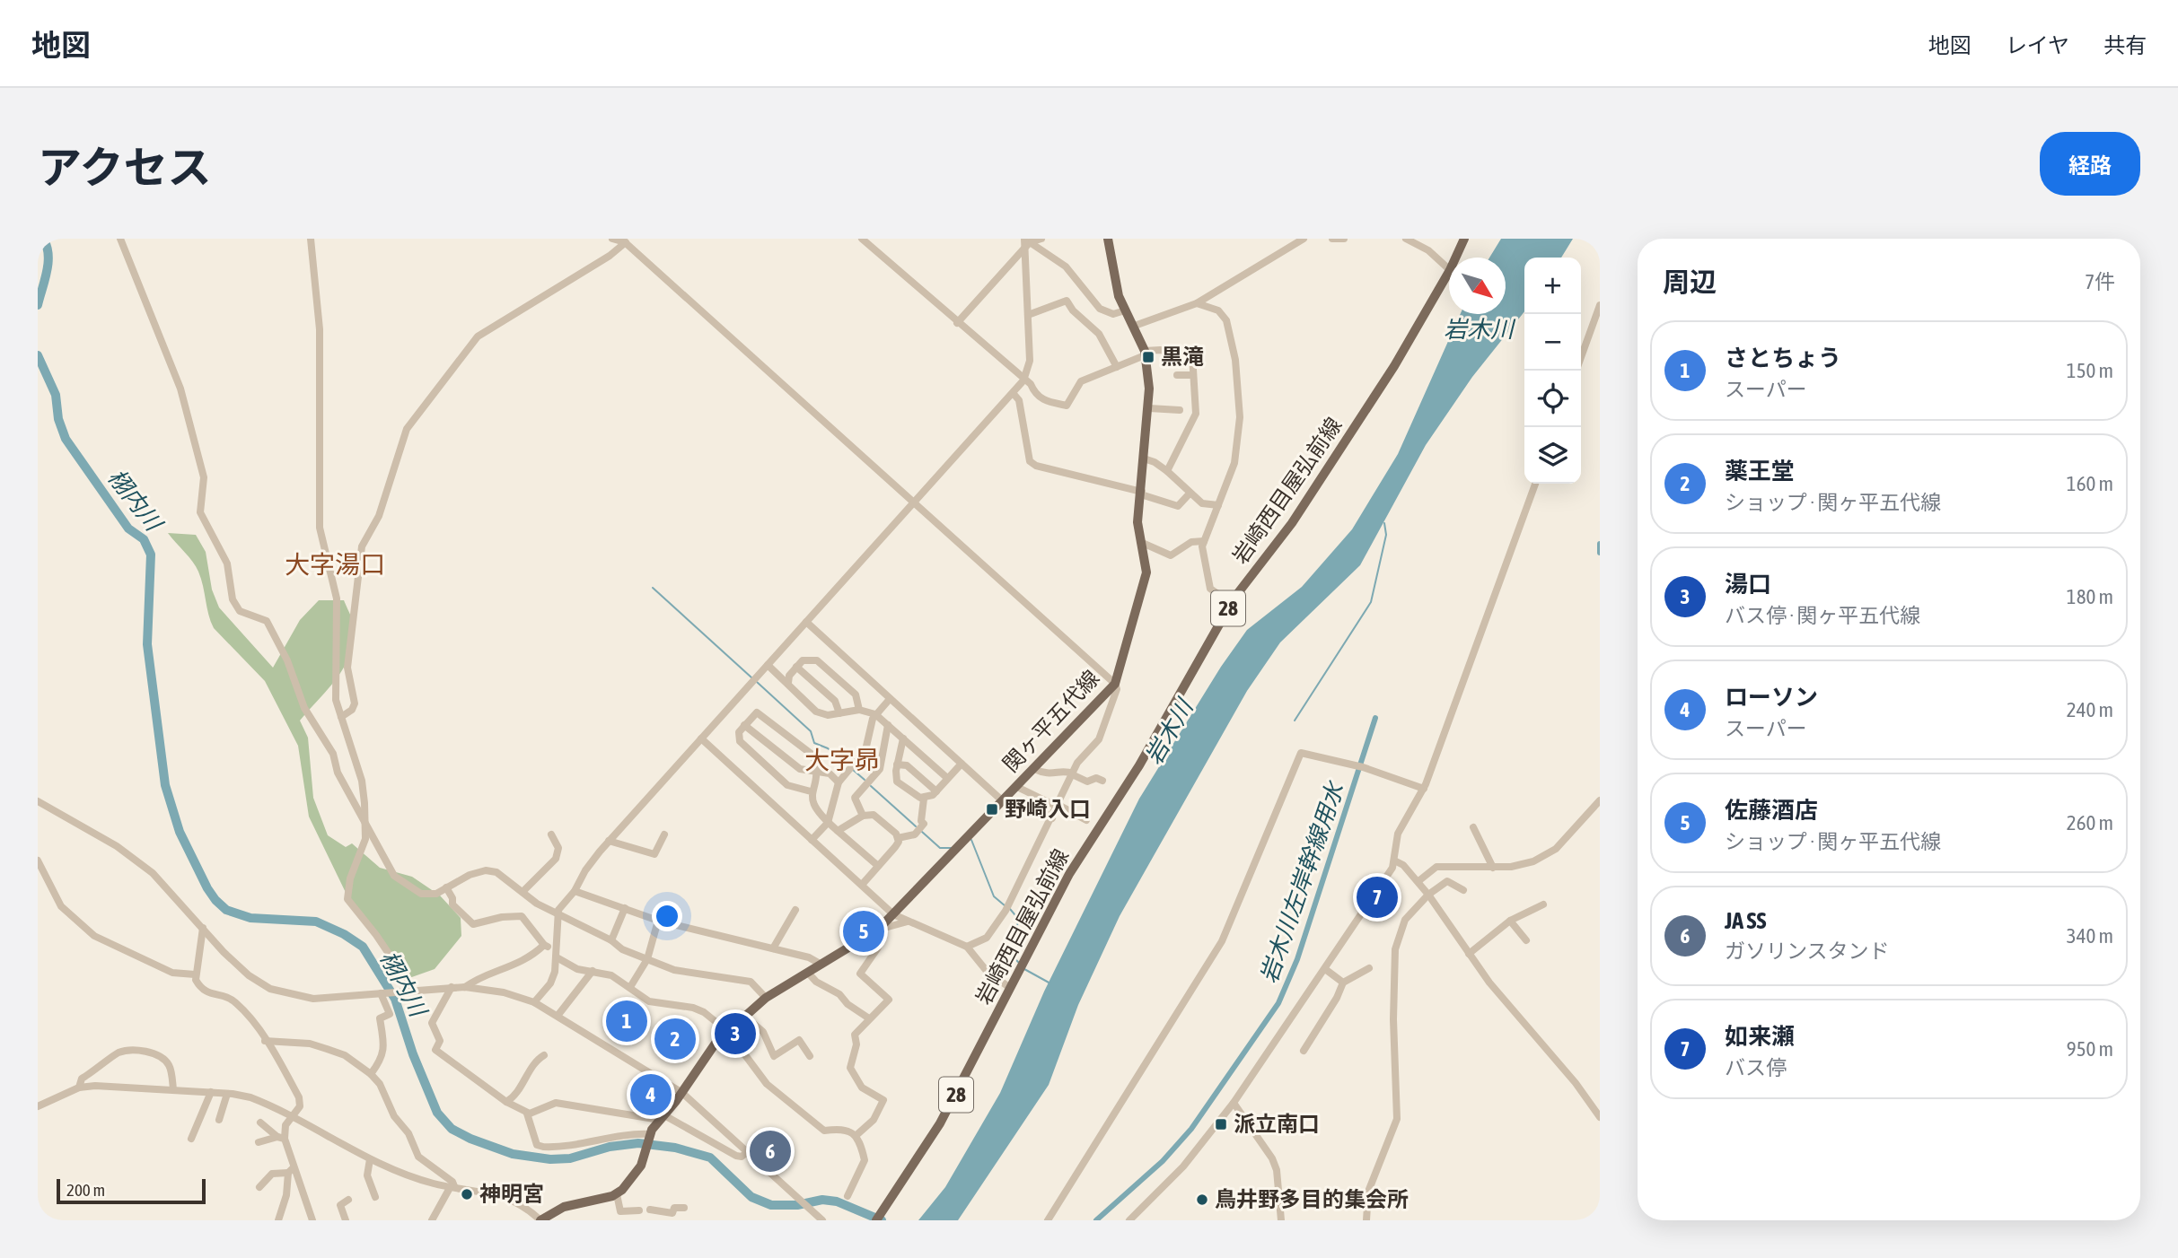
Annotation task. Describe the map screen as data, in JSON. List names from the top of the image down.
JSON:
{
  "streets": {
    "main road": ["岩崎西目屋弘前線", "28", "関ヶ平五代線"]
  },
  "districts": ["大字湯口", "大字昴"],
  "water": ["岩木川", "栩内川", "岩木川左岸幹線用水"],
  "places": {
    "transit": ["黒滝", "野崎入口", "派立南口"],
    "other": ["神明宮", "鳥井野多目的集会所"]
  },
  "scale_bar": "200 m",
  "north": "bottom right",
  "page": {
    "header": "地図",
    "nav": ["地図", "レイヤ", "共有"],
    "title": "アクセス",
    "buttons": "経路",
    "heading": ["周辺", "7件"],
    "map_buttons": ["+", "−"],
    "list": [
      {
        "mark": "1",
        "name": "さとちょう",
        "note": "スーパー",
        "value": "150 m"
      },
      {
        "mark": "2",
        "name": "薬王堂",
        "note": "ショップ · 関ヶ平五代線",
        "value": "160 m"
      },
      {
        "mark": "3",
        "name": "湯口",
        "note": "バス停 · 関ヶ平五代線",
        "value": "180 m"
      },
      {
        "mark": "4",
        "name": "ローソン",
        "note": "スーパー",
        "value": "240 m"
      },
      {
        "mark": "5",
        "name": "佐藤酒店",
        "note": "ショップ · 関ヶ平五代線",
        "value": "260 m"
      },
      {
        "mark": "6",
        "name": "JA SS",
        "note": "ガソリンスタンド",
        "value": "340 m"
      },
      {
        "mark": "7",
        "name": "如来瀬",
        "note": "バス停",
        "value": "950 m"
      }
    ],
    "pins": [
      "7",
      "5",
      "1",
      "3",
      "2",
      "4",
      "6"
    ],
    "scale": "200 m"
  }
}
